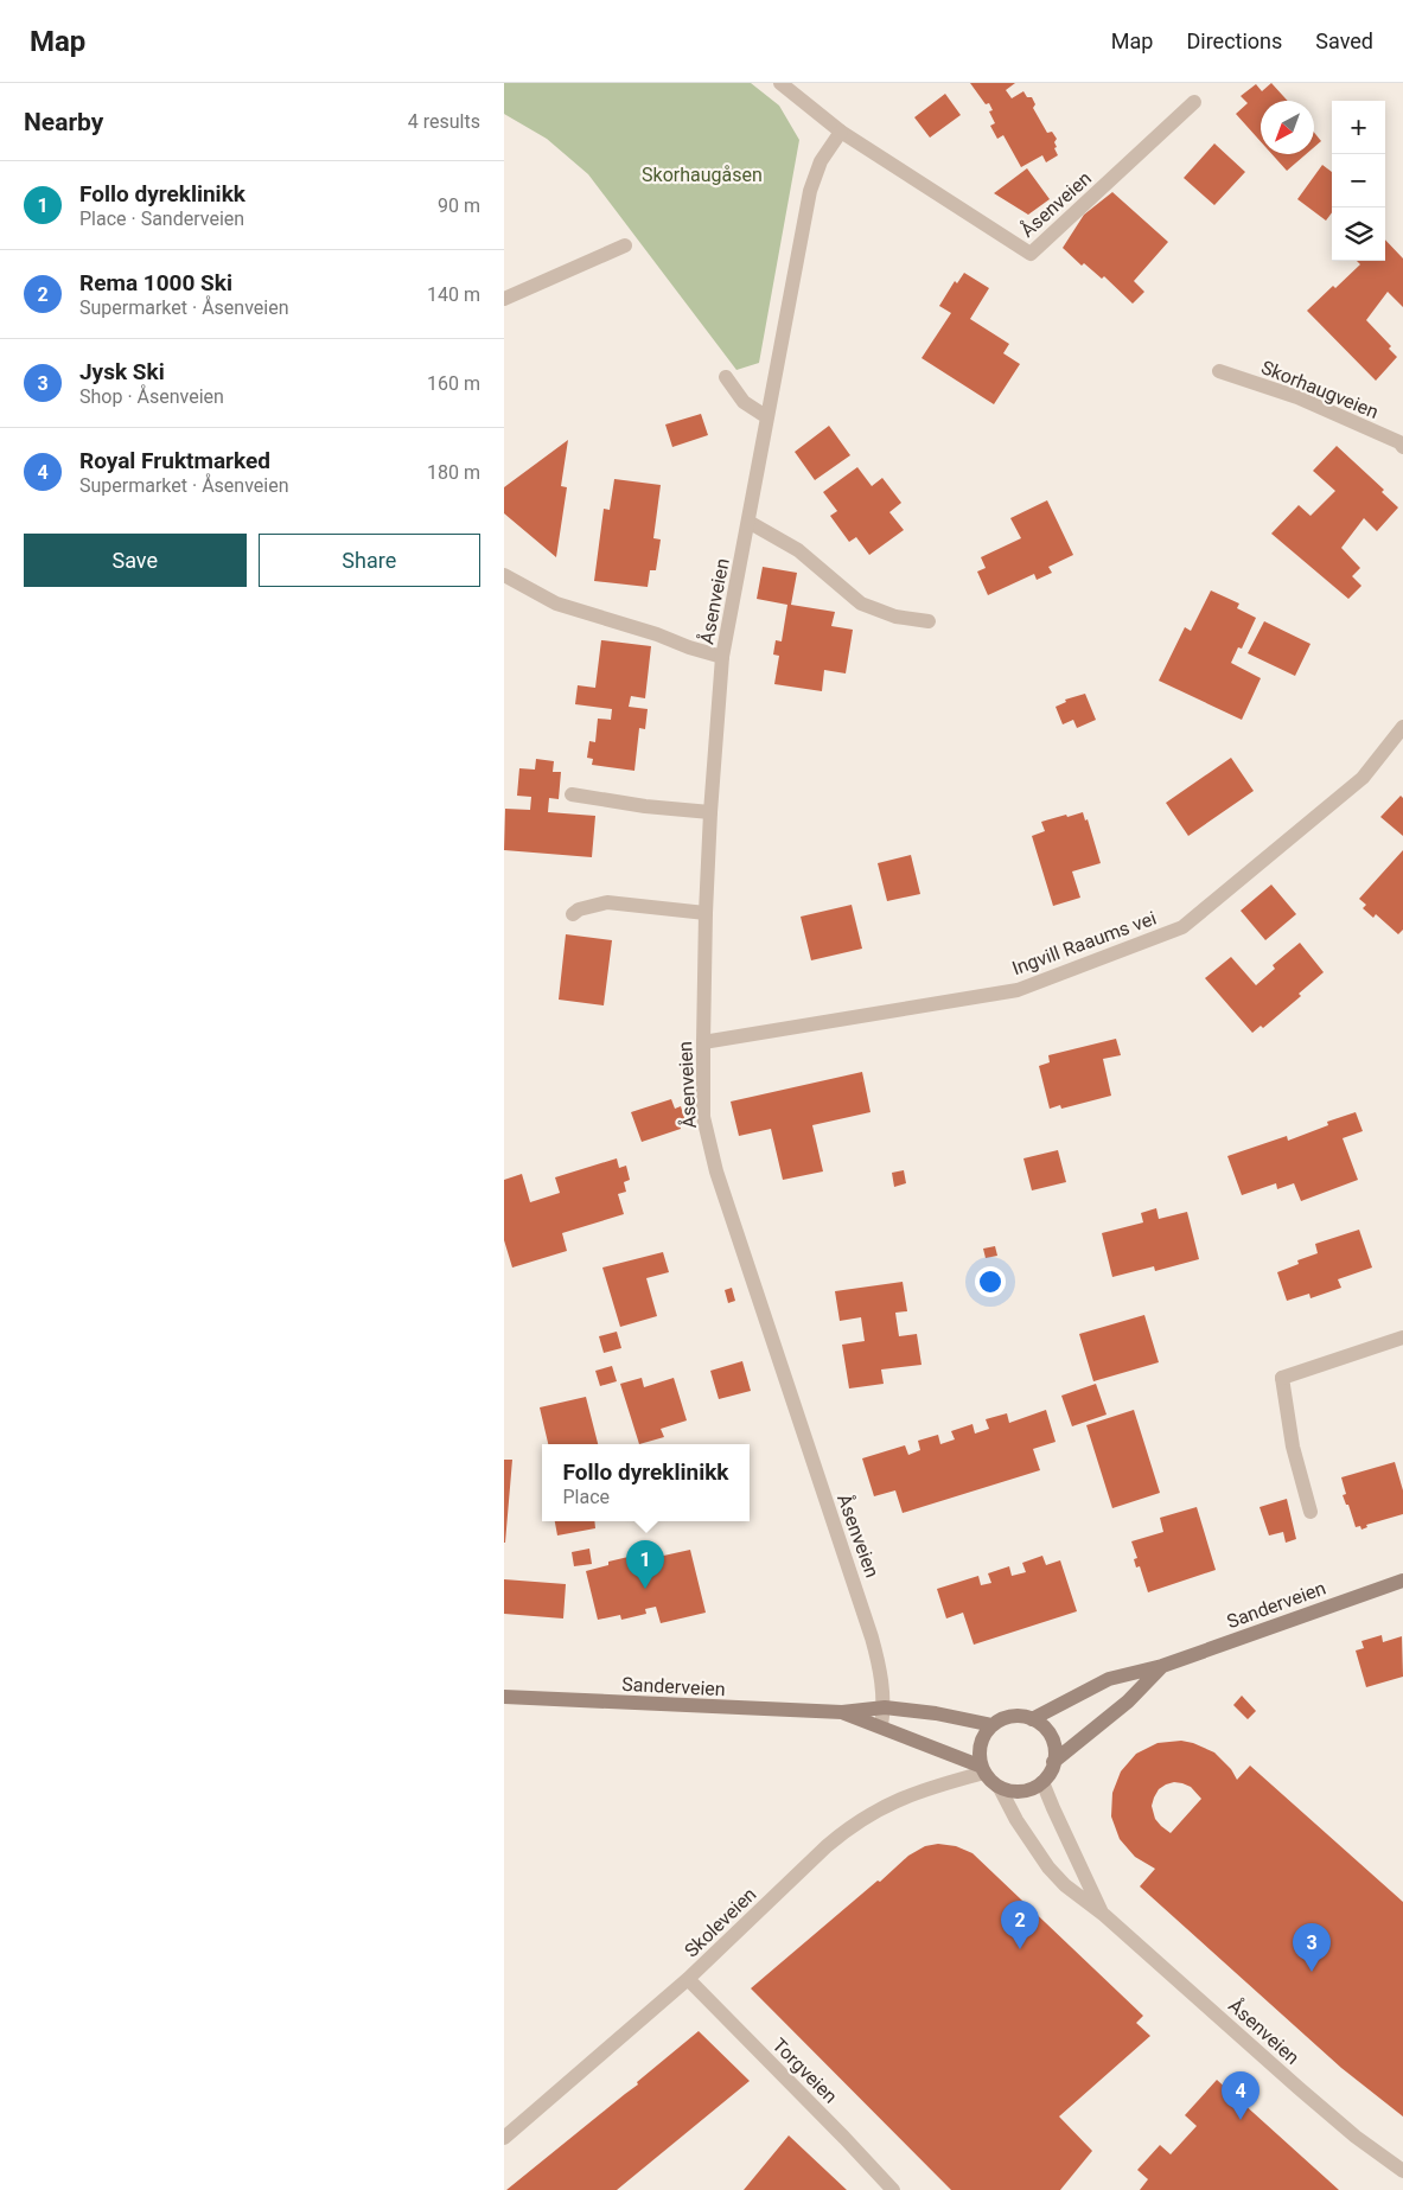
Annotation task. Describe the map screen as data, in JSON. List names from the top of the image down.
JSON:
{
  "streets": {
    "main road": ["Sanderveien"],
    "street": [
      "Åsenveien",
      "Skorhaugveien",
      "Ingvill Raaums vei",
      "Skoleveien",
      "Torgveien"
    ]
  },
  "crossings": [
    ["Åsenveien", "Ingvill Raaums vei"],
    ["Åsenveien", "Sanderveien"],
    ["Åsenveien", "Skoleveien"],
    ["Sanderveien", "Skoleveien"],
    ["Skoleveien", "Torgveien"]
  ],
  "parks": ["Skorhaugåsen"],
  "north": "bottom left",
  "page": {
    "header": "Map",
    "nav": ["Map", "Directions", "Saved"],
    "heading": ["Nearby", "4 results"],
    "map_buttons": ["+", "−"],
    "list": [
      {
        "mark": "1",
        "name": "Follo dyreklinikk",
        "note": "Place · Sanderveien",
        "value": "90 m"
      },
      {
        "mark": "2",
        "name": "Rema 1000 Ski",
        "note": "Supermarket · Åsenveien",
        "value": "140 m"
      },
      {
        "mark": "3",
        "name": "Jysk Ski",
        "note": "Shop · Åsenveien",
        "value": "160 m"
      },
      {
        "mark": "4",
        "name": "Royal Fruktmarked",
        "note": "Supermarket · Åsenveien",
        "value": "180 m"
      }
    ],
    "buttons": ["Save", "Share"],
    "popup": ["Follo dyreklinikk", "Place"],
    "pins": [
      "1",
      "2",
      "3",
      "4"
    ]
  }
}
